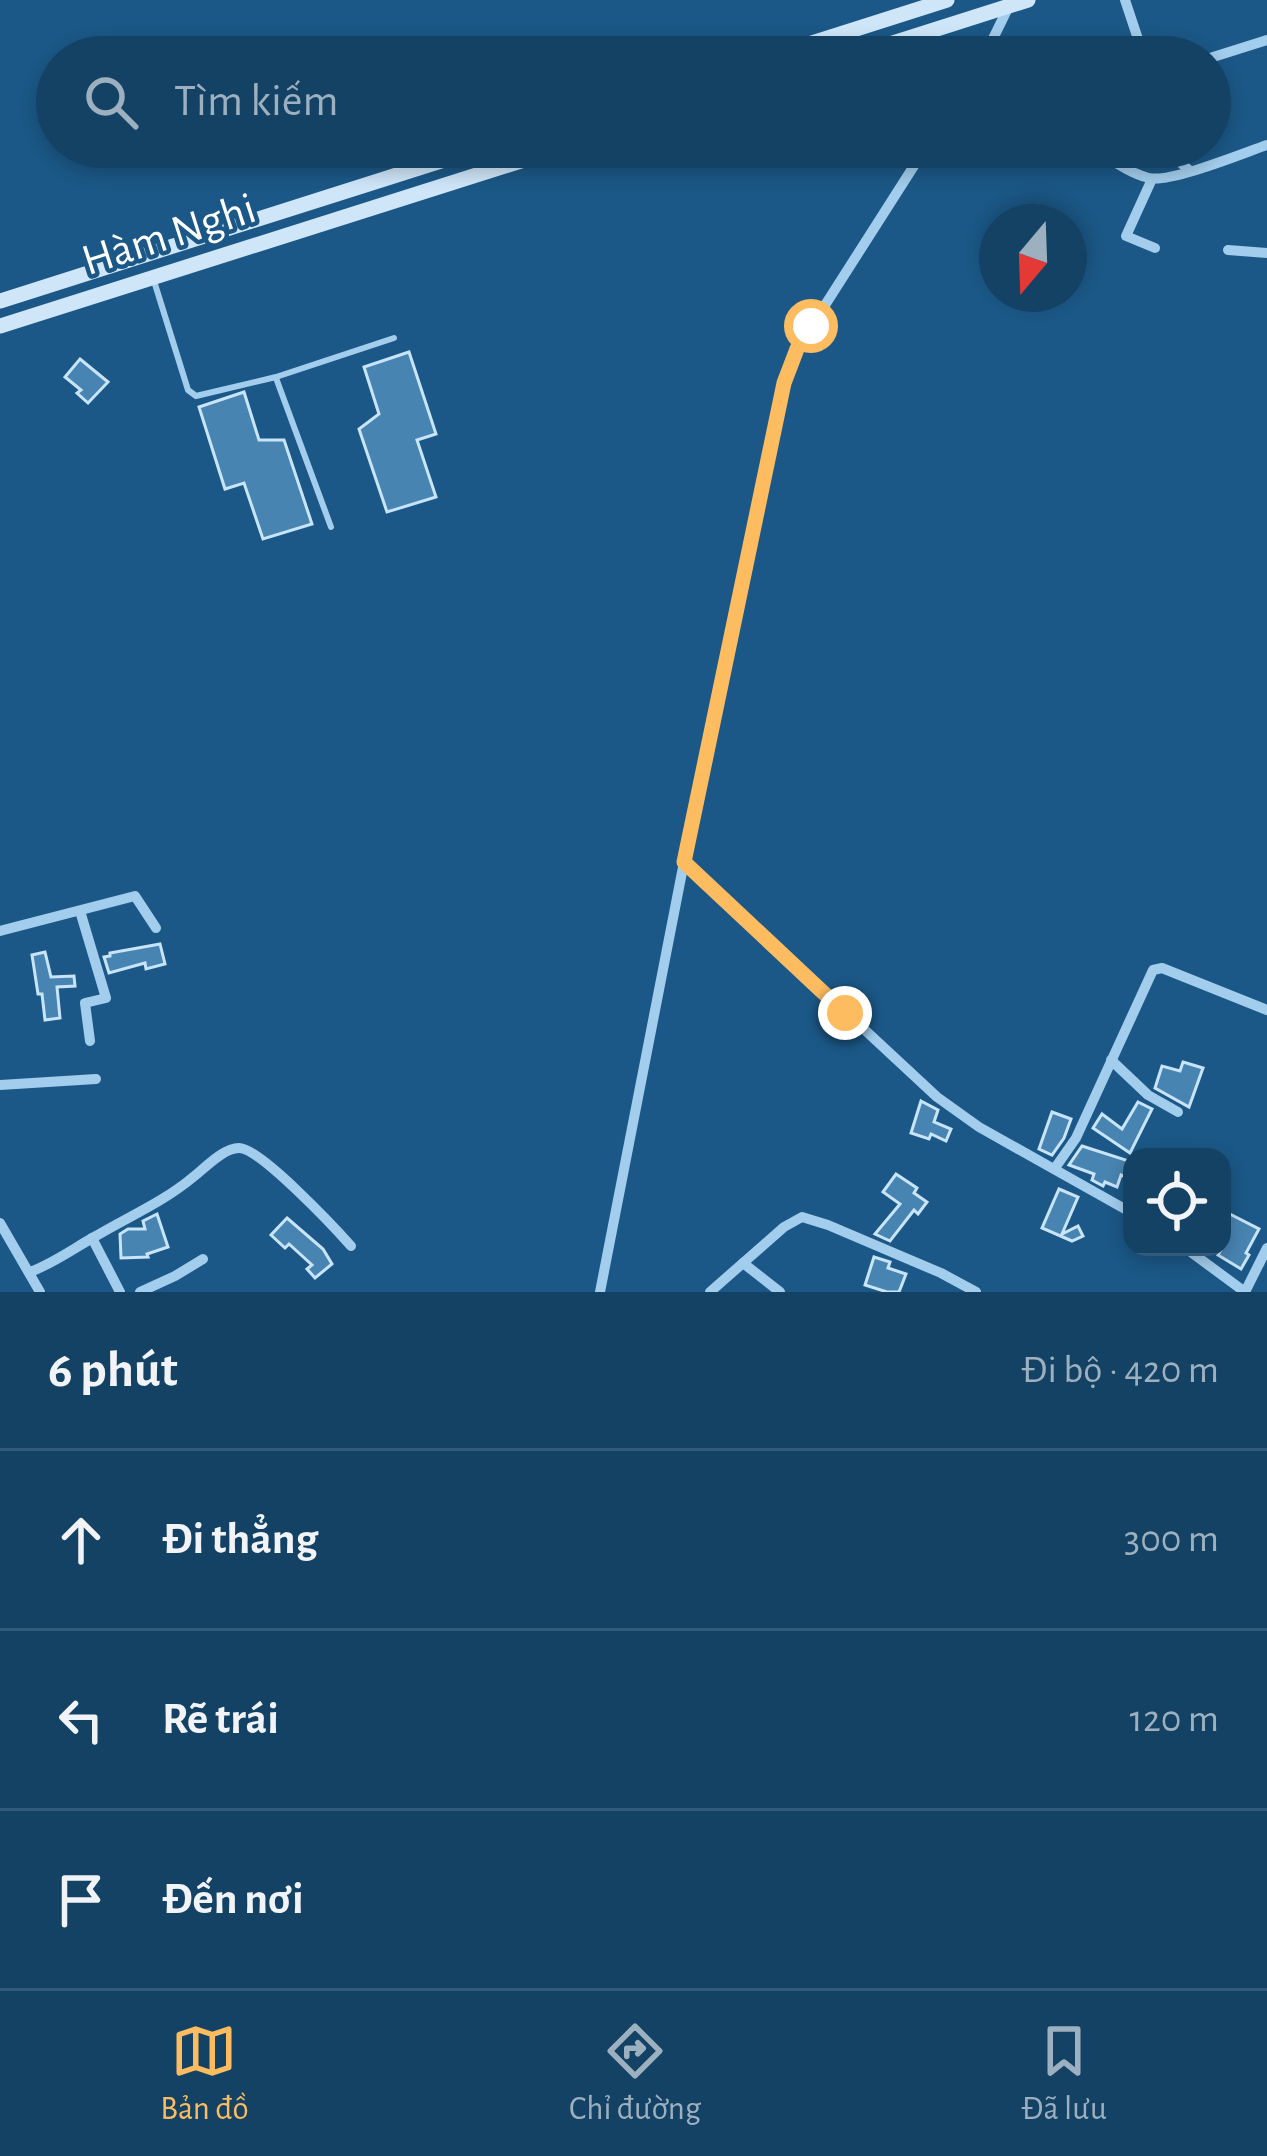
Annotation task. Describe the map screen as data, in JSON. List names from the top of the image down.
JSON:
{
  "streets": {
    "main road": ["Hàm Nghi"]
  },
  "north": "bottom",
  "page": {
    "search": "Tìm kiếm",
    "heading": ["6 phút", "Đi bộ · 420 m"],
    "list": [
      ["Đi thẳng", "300 m"],
      ["Rẽ trái", "120 m"],
      "Đến nơi"
    ],
    "nav": ["Bản đồ", "Chỉ đường", "Đã lưu"]
  }
}
